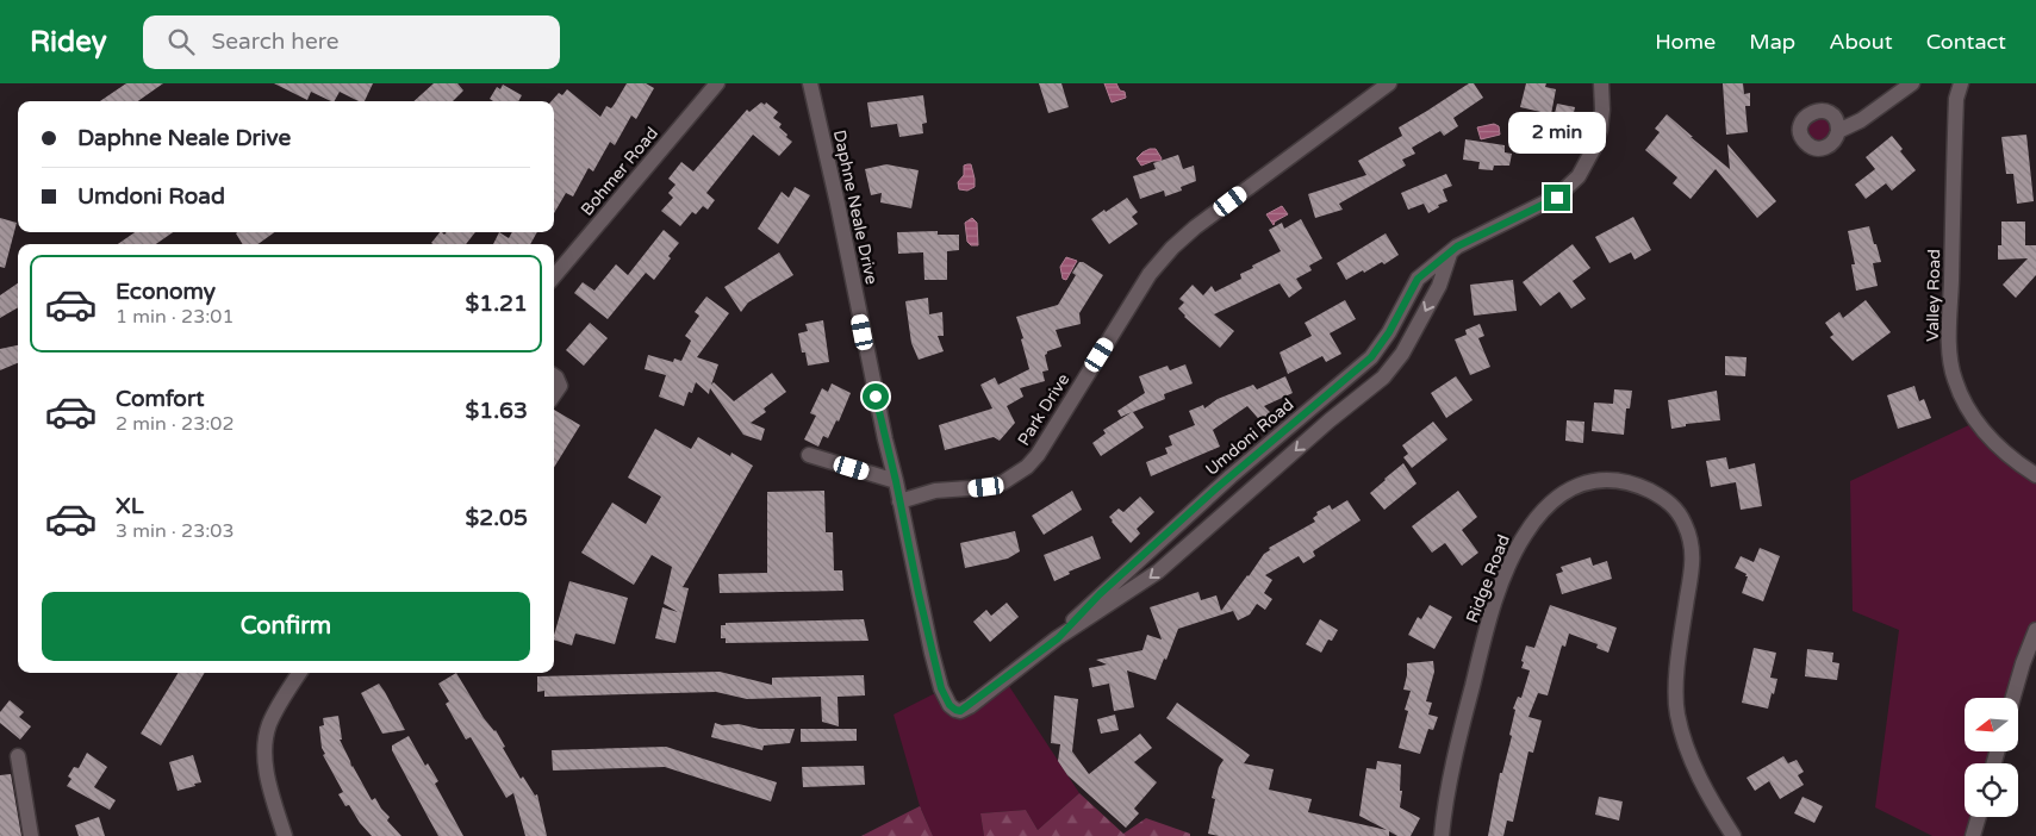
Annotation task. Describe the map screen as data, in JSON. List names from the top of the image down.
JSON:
{
  "streets": {
    "street": [
      "Bohmer Road",
      "Daphne Neale Drive",
      "Valley Road",
      "Park Drive",
      "Umdoni Road",
      "Ridge Road"
    ]
  },
  "crossings": [
    ["Daphne Neale Drive", "Park Drive"],
    ["Daphne Neale Drive", "Umdoni Road"]
  ],
  "north": "left",
  "page": {
    "header": "Ridey",
    "search": "Search here",
    "nav": [
      "Home",
      "Map",
      "About",
      "Contact"
    ],
    "banner": ["Daphne Neale Drive", "Umdoni Road"],
    "bubble": "2 min",
    "list": [
      {
        "name": "Economy",
        "note": "1 min · 23:01",
        "value": "$1.21"
      },
      {
        "name": "Comfort",
        "note": "2 min · 23:02",
        "value": "$1.63"
      },
      {
        "name": "XL",
        "note": "3 min · 23:03",
        "value": "$2.05"
      }
    ],
    "buttons": "Confirm"
  }
}
